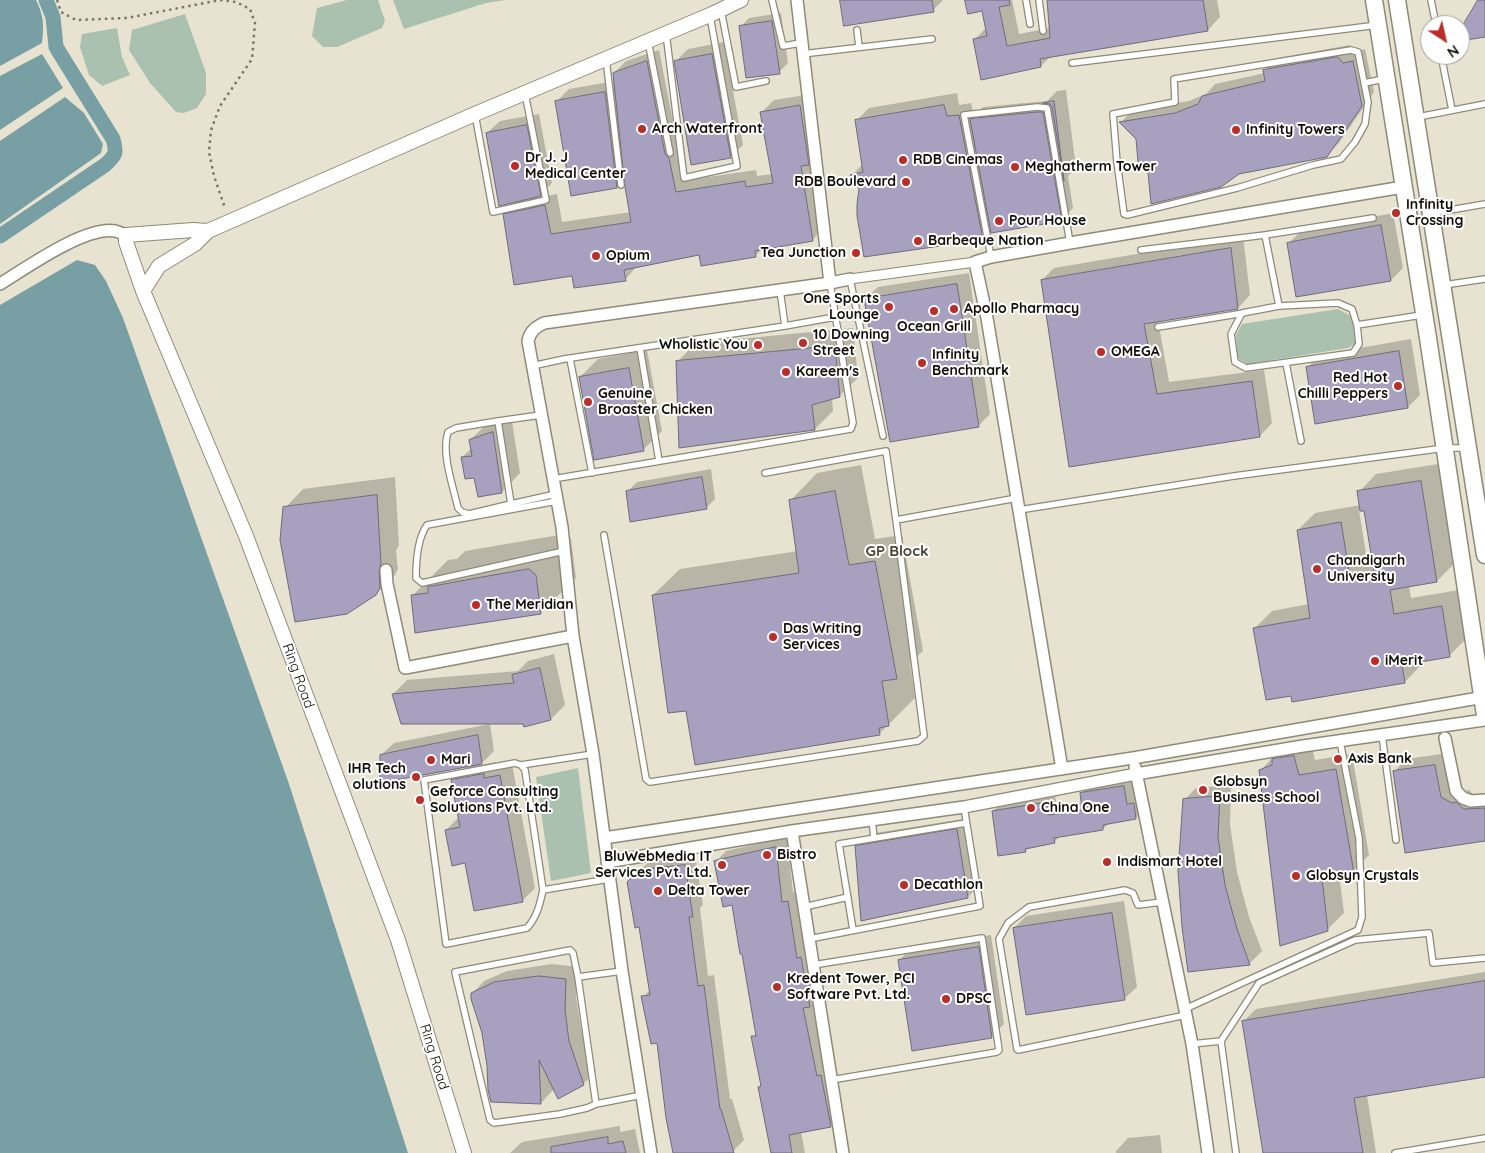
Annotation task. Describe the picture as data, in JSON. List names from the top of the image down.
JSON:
{
  "streets": {
    "street": ["Ring Road"]
  },
  "districts": ["GP Block"],
  "places": [
    "Arch Waterfront",
    "Infinity Towers",
    "RDB Cinemas",
    "Dr J. J Medical Center",
    "Meghatherm Tower",
    "RDB Boulevard",
    "Infinity Crossing",
    "Pour House",
    "Barbeque Nation",
    "Tea Junction",
    "Opium",
    "One Sports Lounge",
    "Apollo Pharmacy",
    "Ocean Grill",
    "10 Downing Street",
    "Wholistic You",
    "OMEGA",
    "Infinity Benchmark",
    "Kareem's",
    "Red Hot Chilli Peppers",
    "Genuine Broaster Chicken",
    "Chandigarh University",
    "The Meridian",
    "Das Writing Services",
    "iMerit",
    "Axis Bank",
    "Mari",
    "IHR Tech olutions",
    "Globsyn Business School",
    "Geforce Consulting Solutions Pvt. Ltd.",
    "China One",
    "Bistro",
    "Indismart Hotel",
    "BluWebMedia IT Services Pvt. Ltd.",
    "Globsyn Crystals",
    "Decathlon",
    "Delta Tower",
    "Kredent Tower, PCI Software Pvt. Ltd.",
    "DPSC"
  ],
  "north": "bottom right"
}
